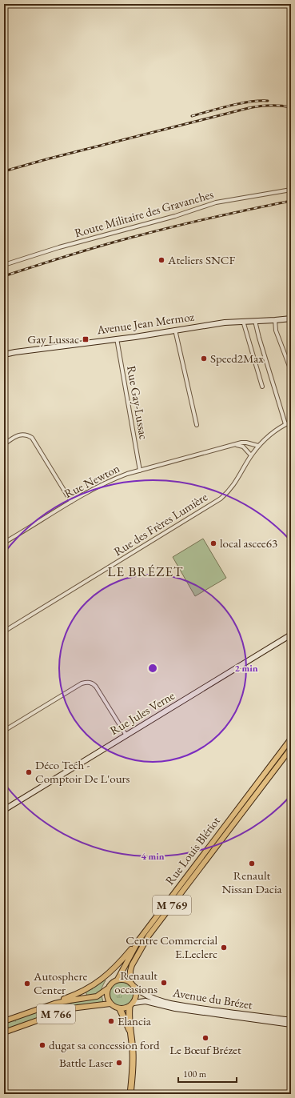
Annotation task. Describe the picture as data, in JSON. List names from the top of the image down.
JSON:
{
  "streets": {
    "main road": [
      "Avenue Jean Mermoz",
      "Rue Jules Verne",
      "Rue Louis Blériot",
      "M 769",
      "Avenue du Brézet",
      "M 766"
    ],
    "street": [
      "Route Militaire des Gravanches",
      "Rue Gay-Lussac",
      "Rue Newton",
      "Rue des Frères Lumière"
    ]
  },
  "crossings": [
    ["Avenue Jean Mermoz", "Rue Gay-Lussac"],
    ["Rue Gay-Lussac", "Rue Newton"],
    ["Rue Newton", "Rue des Frères Lumière"],
    ["Rue Louis Blériot", "Avenue du Brézet"],
    ["Rue Louis Blériot", "M 766"],
    ["Avenue du Brézet", "M 766"]
  ],
  "districts": ["LE BRÉZET"],
  "places": {
    "other": [
      "Ateliers SNCF",
      "Speed2Max",
      "local ascee63",
      "Déco Tech - Comptoir De L'ours",
      "Renault Nissan Dacia",
      "Centre Commercial E.Leclerc",
      "Renault occasions",
      "Autosphere Center",
      "Elancia",
      "Le Bœuf Brézet",
      "dugat sa concession ford",
      "Battle Laser"
    ],
    "transit": ["Gay Lussac"]
  },
  "scale_bar": "100 m",
  "rings": ["2 min", "4 min"]
}
